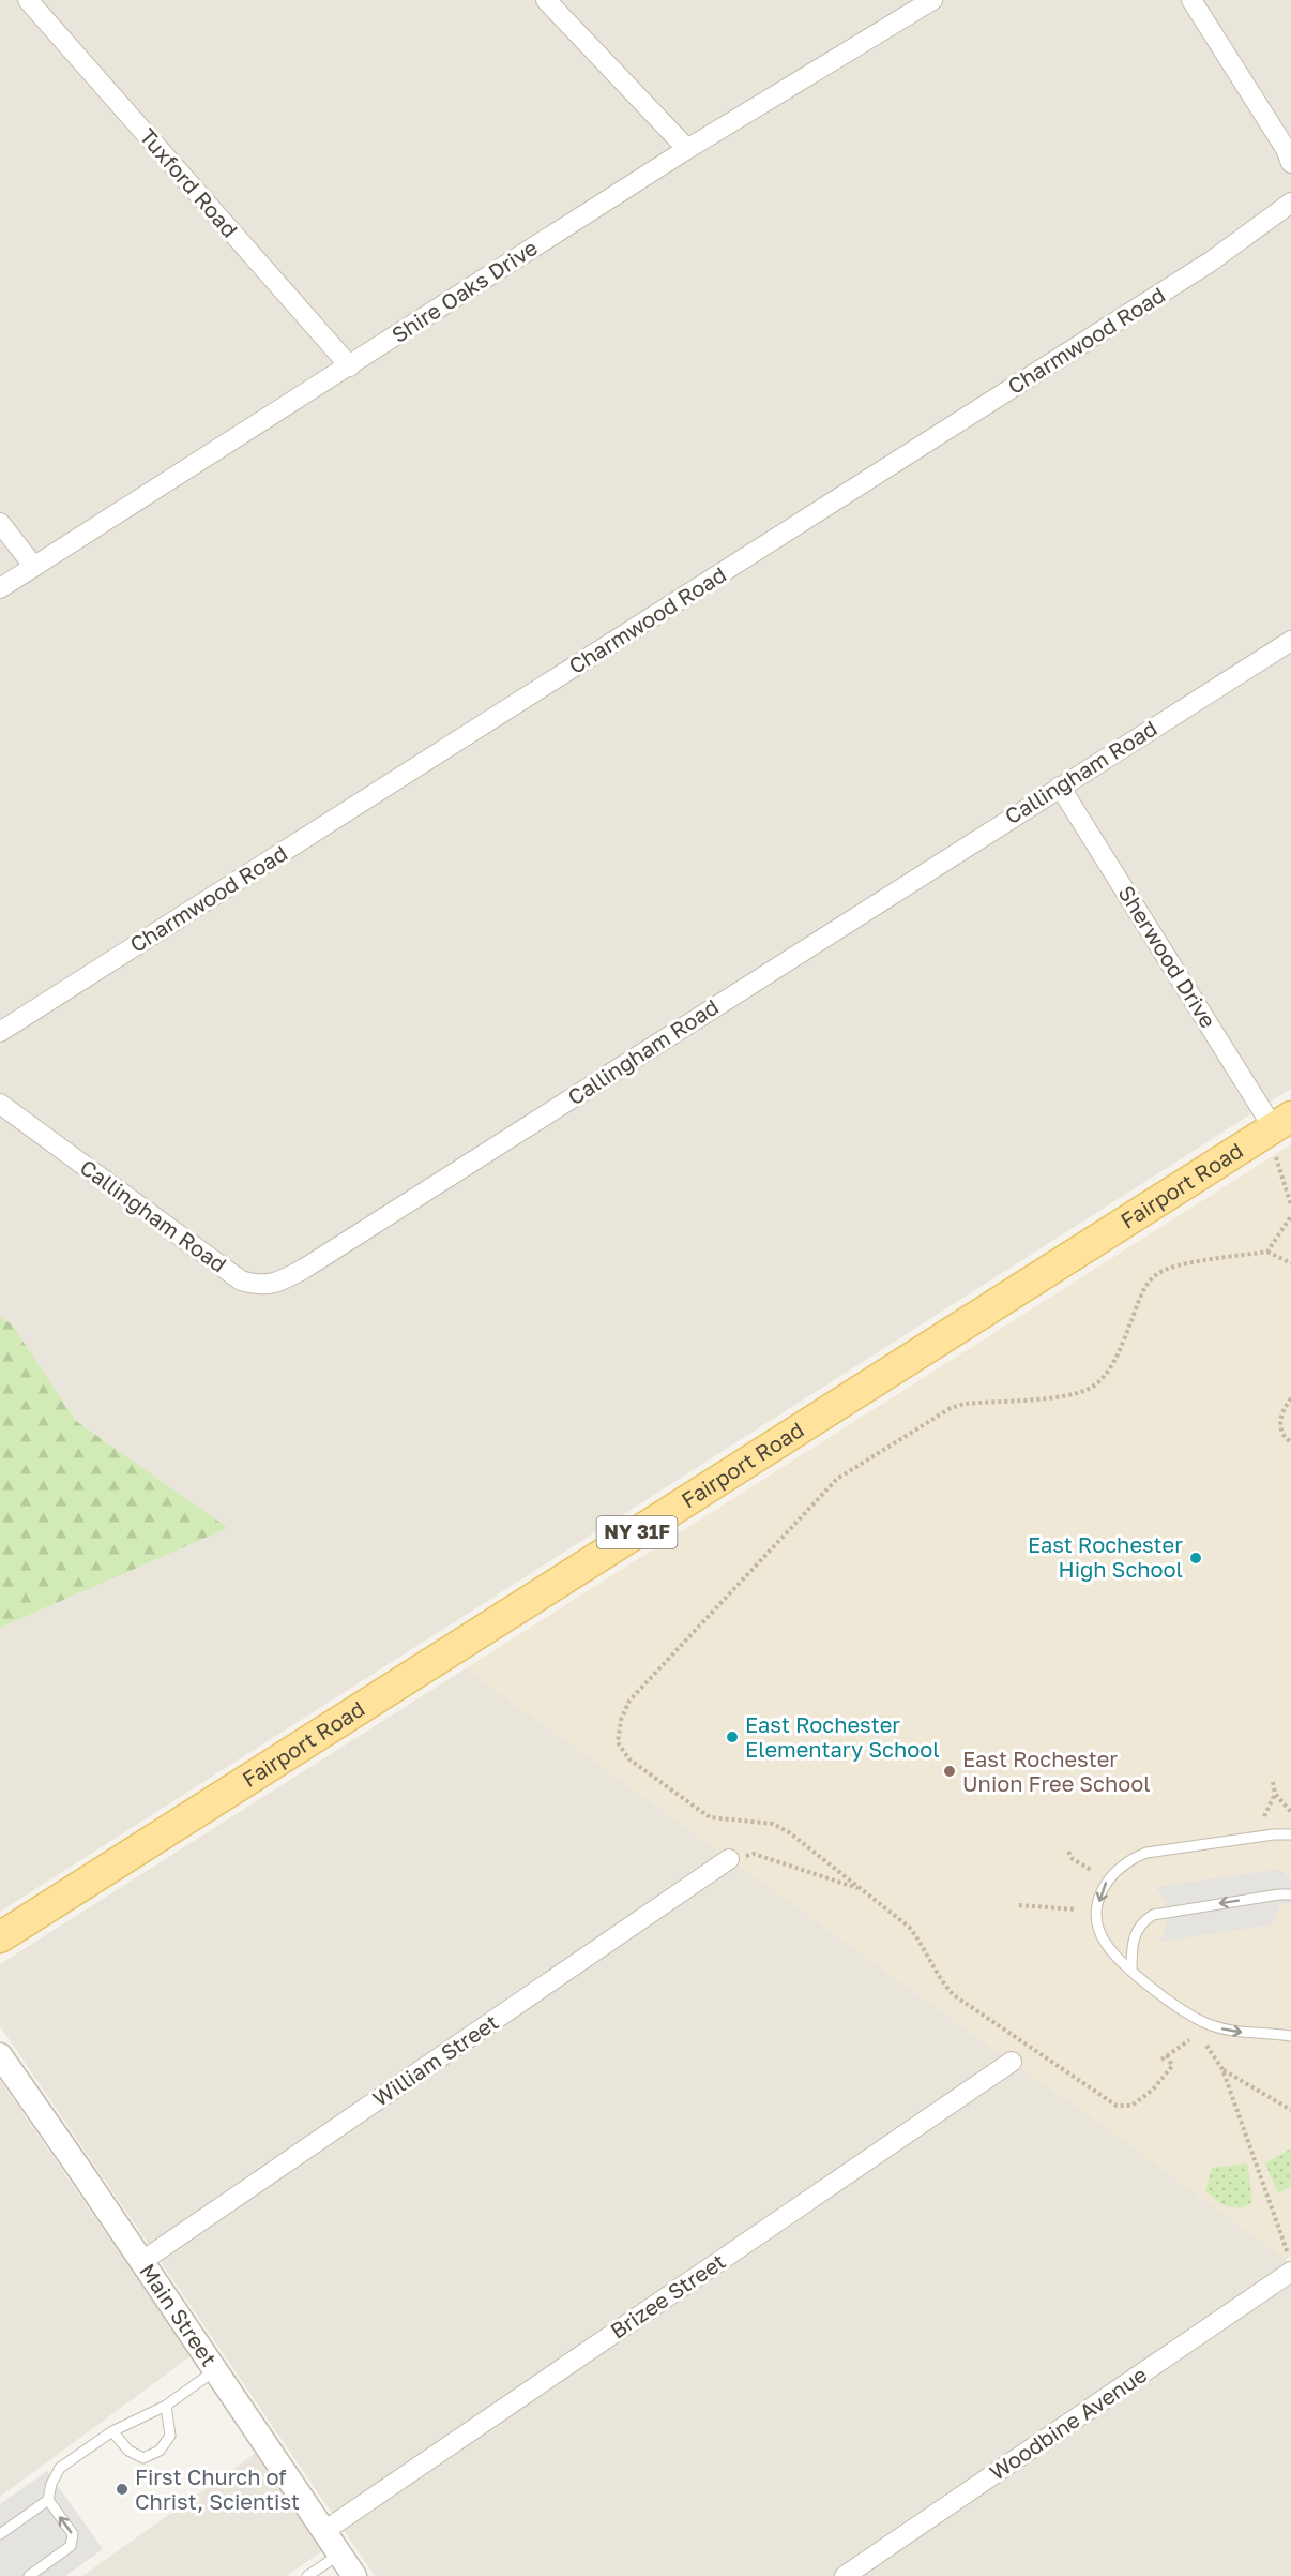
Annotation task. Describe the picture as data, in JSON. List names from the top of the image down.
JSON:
{
  "streets": {
    "main road": ["Fairport Road", "NY 31F"],
    "street": [
      "Tuxford Road",
      "Shire Oaks Drive",
      "Charmwood Road",
      "Callingham Road",
      "Sherwood Drive",
      "William Street",
      "Brizee Street",
      "Main Street",
      "Woodbine Avenue"
    ]
  },
  "crossings": [
    ["Tuxford Road", "Shire Oaks Drive"],
    ["Callingham Road", "Sherwood Drive"],
    ["Sherwood Drive", "Fairport Road"],
    ["William Street", "Main Street"],
    ["Brizee Street", "Main Street"]
  ],
  "places": [
    "East Rochester High School",
    "East Rochester Elementary School",
    "East Rochester Union Free School",
    "First Church of Christ, Scientist"
  ]
}
